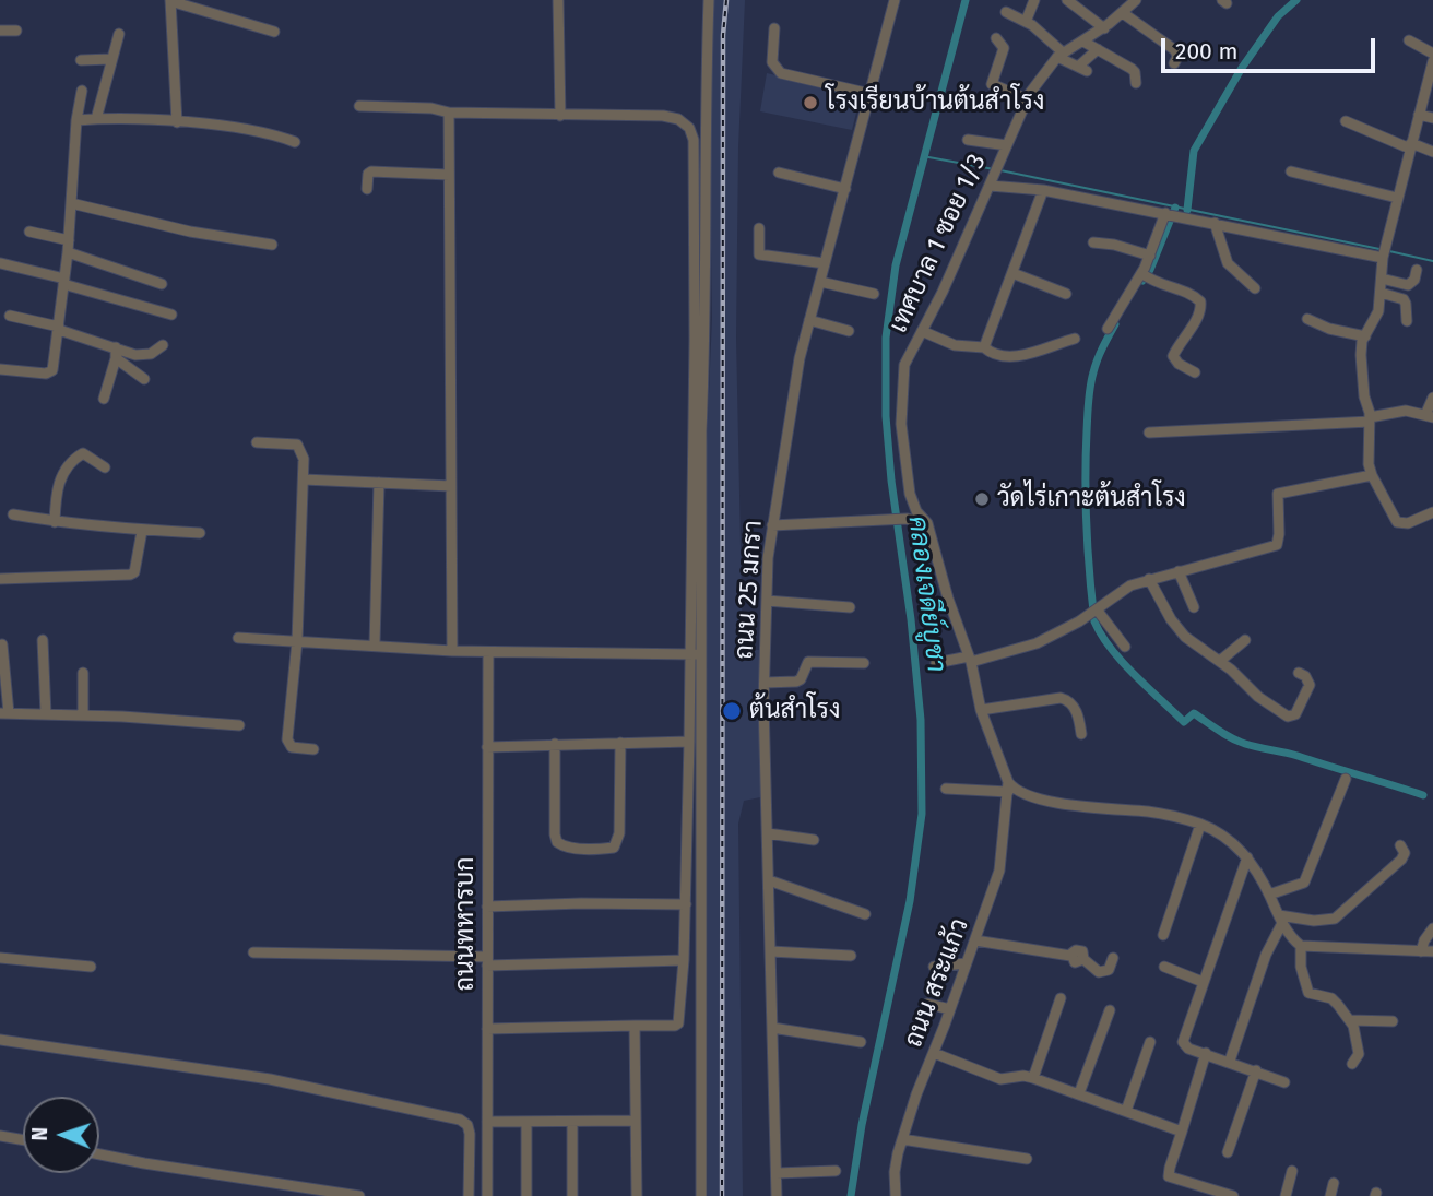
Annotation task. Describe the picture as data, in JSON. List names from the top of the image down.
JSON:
{
  "streets": {
    "street": [
      "เทศบาล 1 ซอย 1/3",
      "ถนน 25 มกรา",
      "ถนนทหารบก",
      "ถนน สระแก้ว"
    ]
  },
  "water": ["คลองเจดีย์บูชา"],
  "places": ["โรงเรียนบ้านต้นสำโรง", "วัดไร่เกาะต้นสำโรง", "ต้นสำโรง"],
  "scale_bar": "200 m",
  "north": "left"
}
